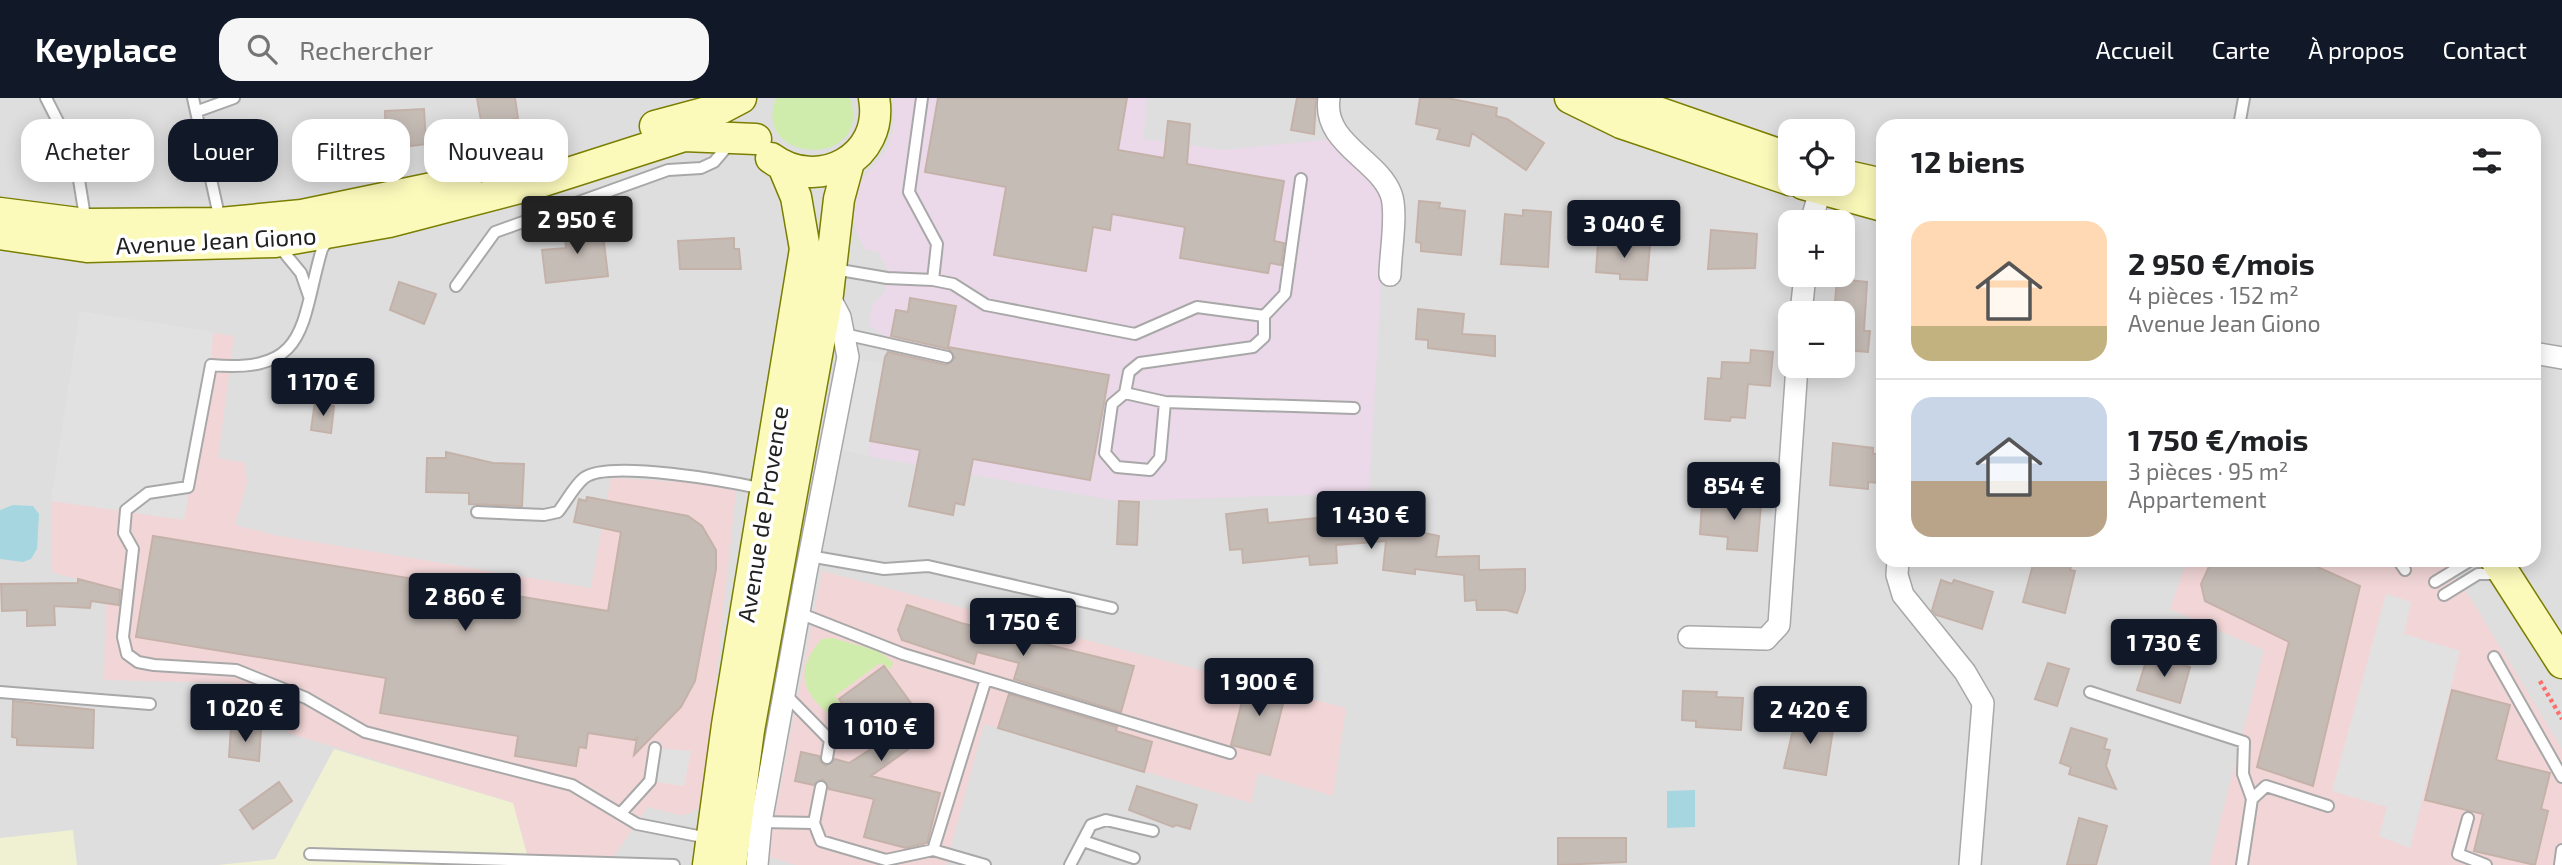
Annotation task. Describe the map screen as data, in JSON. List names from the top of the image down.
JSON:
{
  "streets": {
    "main road": ["Avenue Jean Giono", "Avenue de Provence"]
  },
  "page": {
    "header": "Keyplace",
    "search": "Rechercher",
    "nav": [
      "Accueil",
      "Carte",
      "À propos",
      "Contact"
    ],
    "map_buttons": ["+", "−"],
    "chip": [
      "Acheter",
      "Louer",
      "Filtres",
      "Nouveau"
    ],
    "heading": "12 biens",
    "price": [
      "2 950 €",
      "3 040 €",
      "1 170 €",
      "854 €",
      "1 430 €",
      "2 860 €",
      "1 750 €",
      "1 730 €",
      "1 900 €",
      "1 020 €",
      "2 420 €",
      "1 010 €"
    ],
    "list": [
      {
        "name": "2 950 €/mois",
        "note": "4 pièces · 152 m² · Avenue Jean Giono"
      },
      {
        "name": "1 750 €/mois",
        "note": "3 pièces · 95 m² · Appartement"
      }
    ]
  }
}
